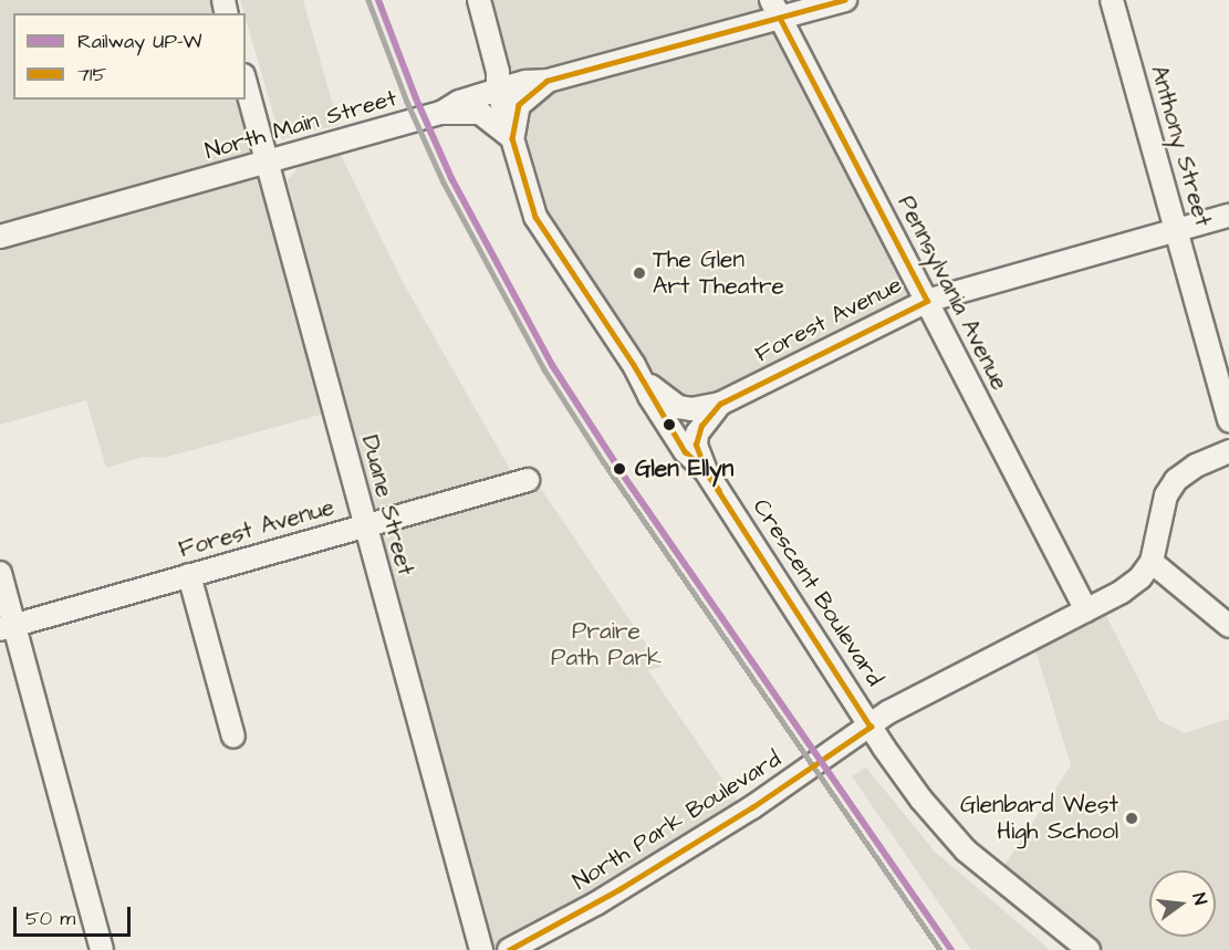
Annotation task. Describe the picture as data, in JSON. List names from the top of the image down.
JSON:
{
  "streets": {
    "street": [
      "North Main Street",
      "Anthony Street",
      "Pennsylvania Avenue",
      "Forest Avenue",
      "Duane Street",
      "Crescent Boulevard",
      "North Park Boulevard"
    ]
  },
  "crossings": [
    ["North Main Street", "Pennsylvania Avenue"],
    ["North Main Street", "Duane Street"],
    ["North Main Street", "Crescent Boulevard"],
    ["Anthony Street", "Forest Avenue"],
    ["Pennsylvania Avenue", "Forest Avenue"],
    ["Pennsylvania Avenue", "North Park Boulevard"],
    ["Forest Avenue", "Duane Street"],
    ["Forest Avenue", "Crescent Boulevard"],
    ["Crescent Boulevard", "North Park Boulevard"]
  ],
  "parks": ["Praire Path Park"],
  "places": ["The Glen Art Theatre", "Glen Ellyn", "Glenbard West High School"],
  "lines": ["rail line UP-W", "transit line 715"],
  "legend": ["Railway UP-W", "715"],
  "scale_bar": "50 m",
  "north": "right"
}
